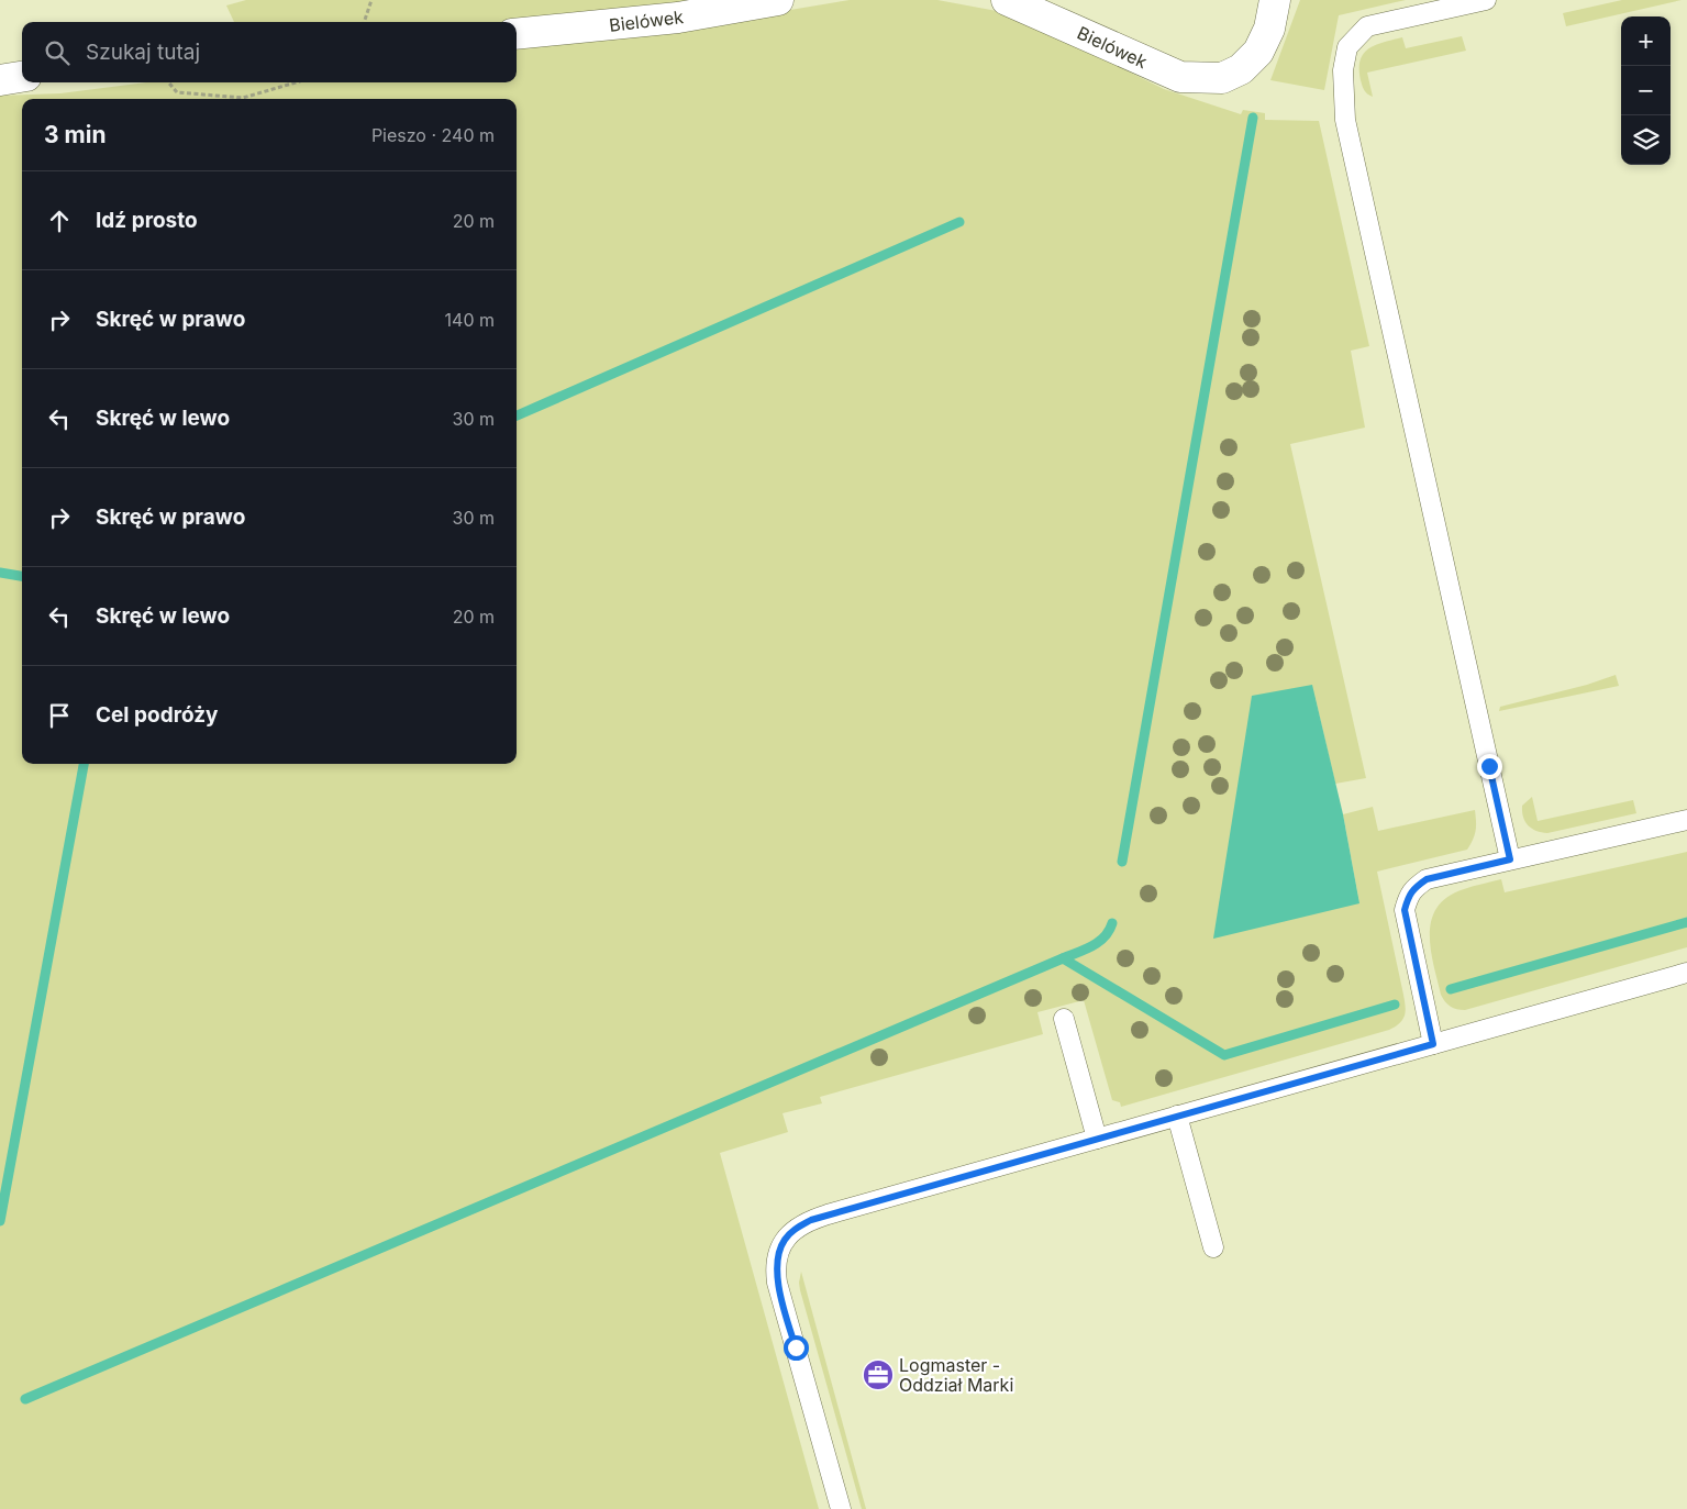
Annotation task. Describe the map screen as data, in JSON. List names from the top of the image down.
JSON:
{
  "streets": {
    "street": ["Bielówek"]
  },
  "places": {
    "office": ["Logmaster - Oddział Marki"]
  },
  "page": {
    "map_buttons": ["+", "−"],
    "search": "Szukaj tutaj",
    "heading": ["3 min", "Pieszo · 240 m"],
    "list": [
      ["Idź prosto", "20 m"],
      ["Skręć w prawo", "140 m"],
      ["Skręć w lewo", "30 m"],
      ["Skręć w prawo", "30 m"],
      ["Skręć w lewo", "20 m"],
      "Cel podróży"
    ]
  }
}
